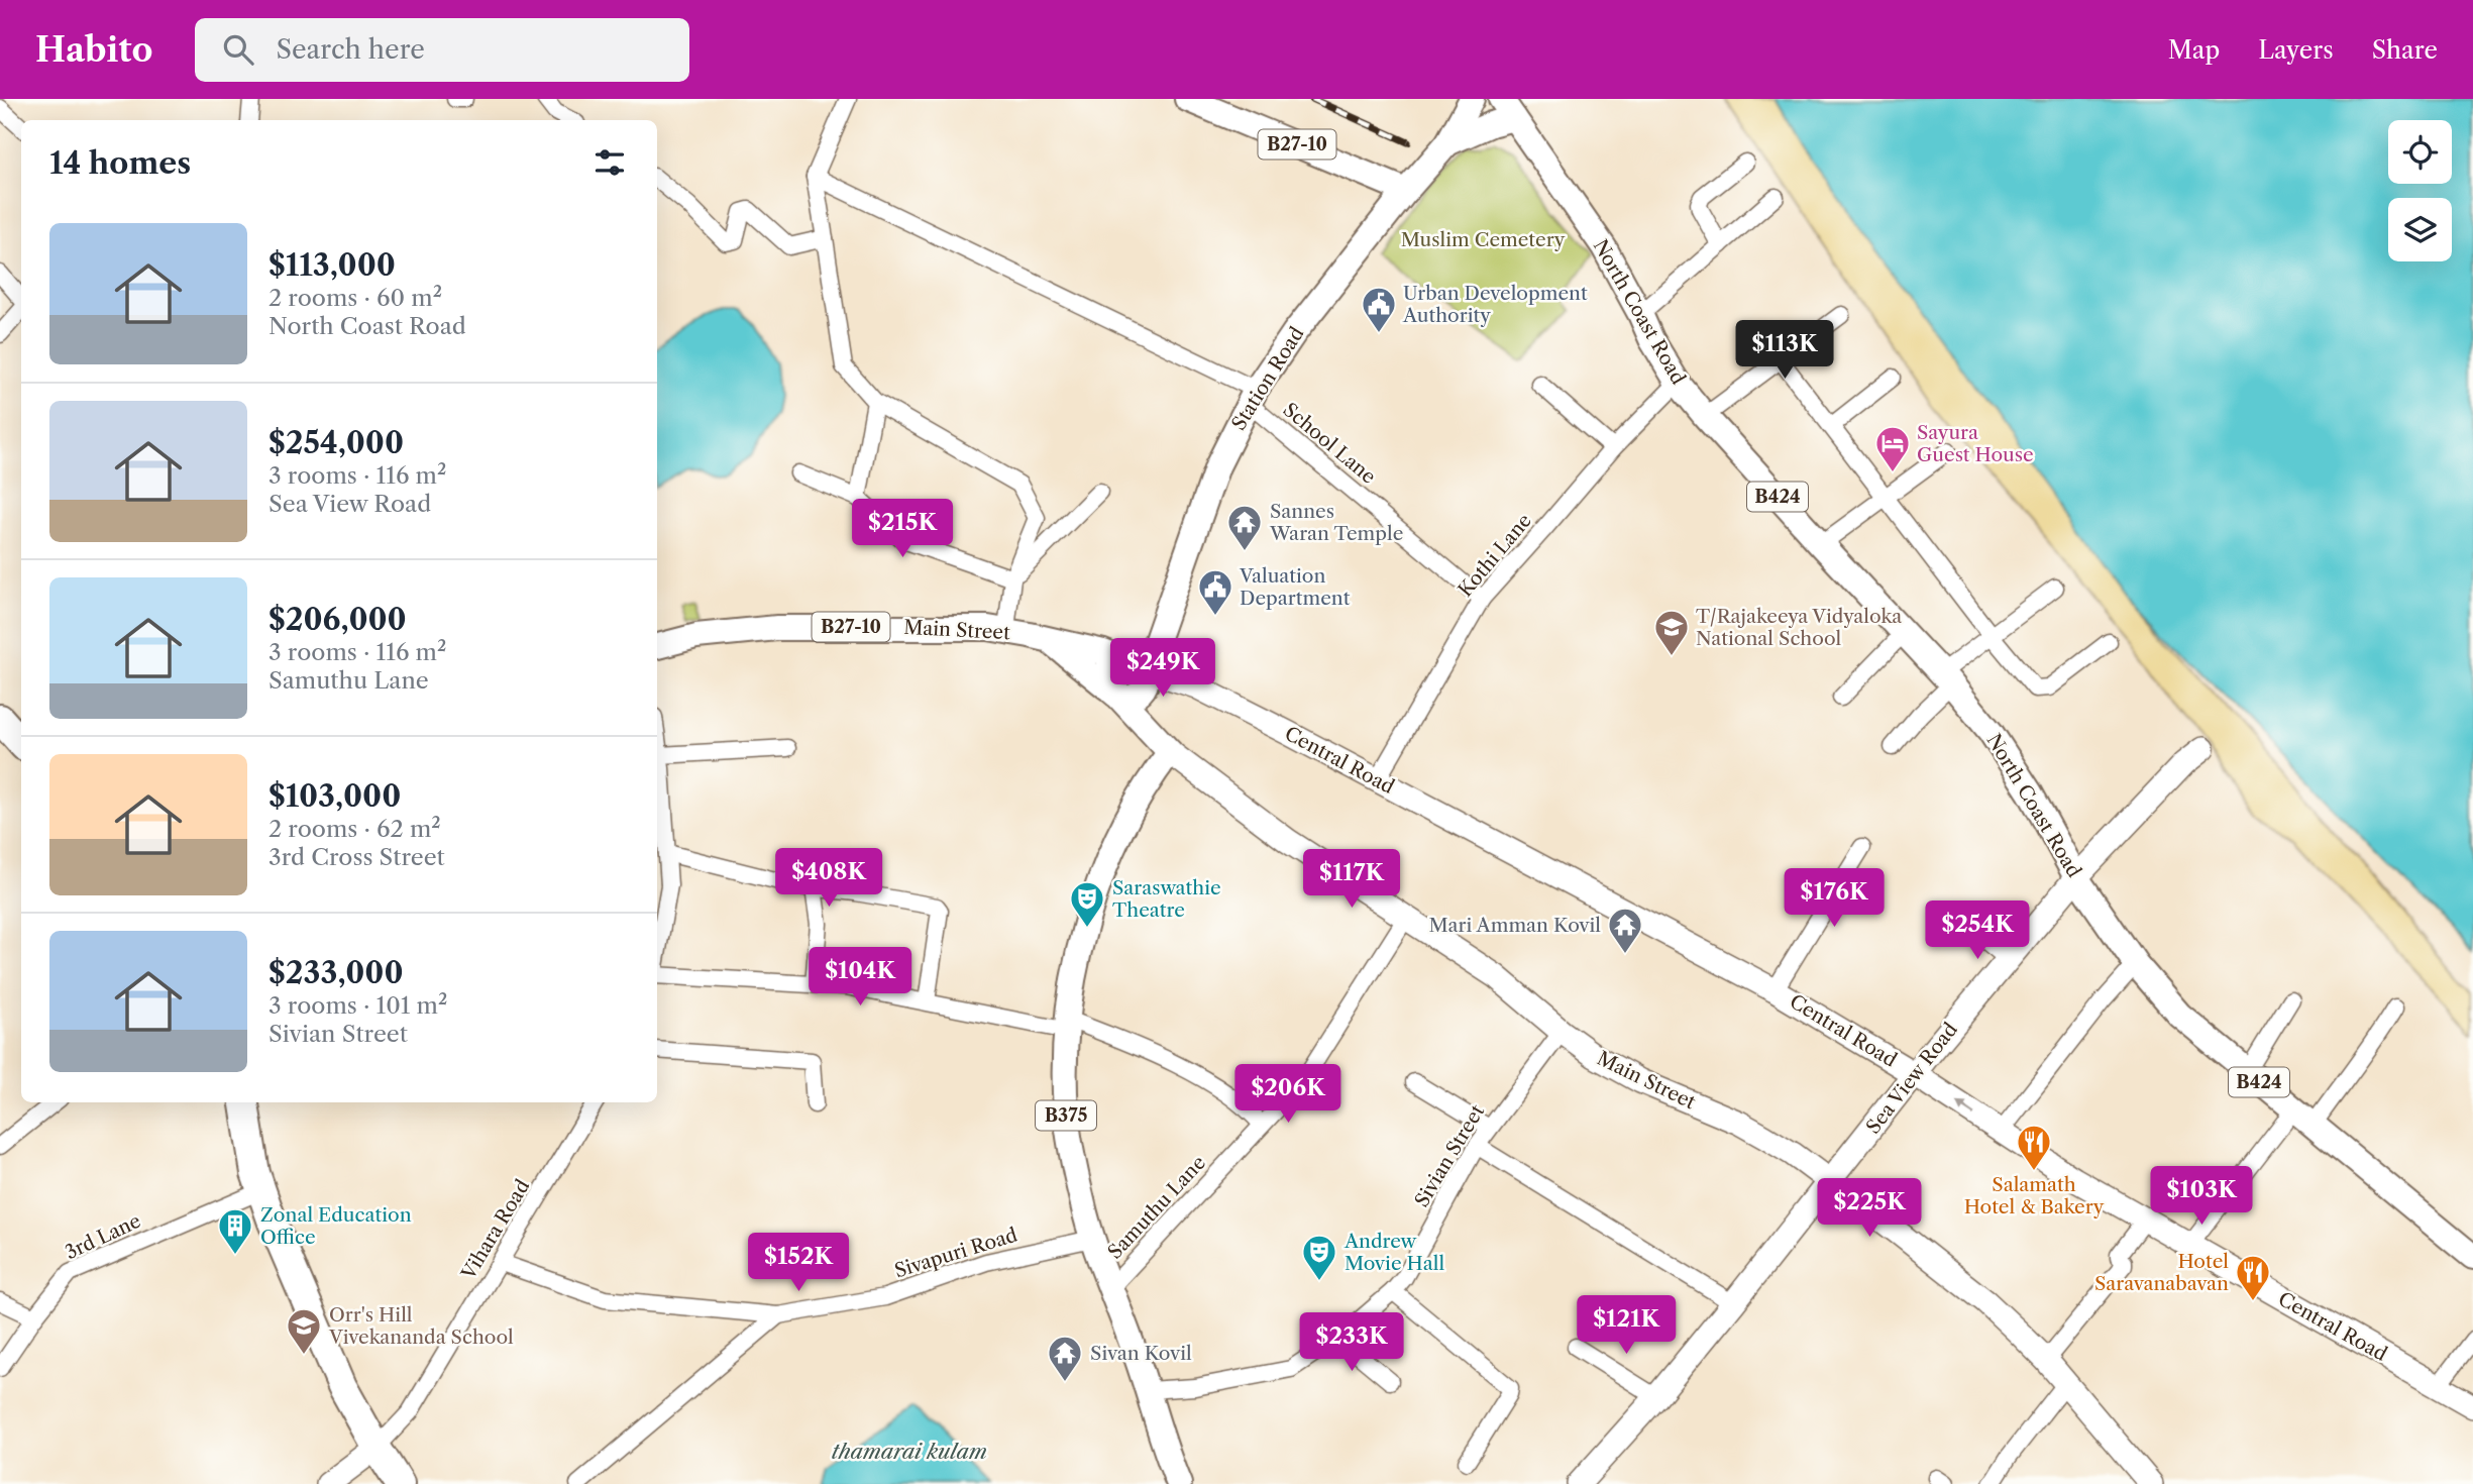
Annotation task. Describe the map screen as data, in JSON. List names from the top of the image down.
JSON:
{
  "streets": {
    "main road": [
      "B27-10",
      "North Coast Road",
      "Station Road",
      "B424",
      "Main Street",
      "Central Road",
      "Sea View Road",
      "B375"
    ],
    "street": [
      "School Lane",
      "Kothi Lane",
      "Sivian Street",
      "Samuthu Lane",
      "Vihara Road",
      "3rd Lane",
      "Sivapuri Road"
    ]
  },
  "crossings": [
    ["B27-10", "Station Road"],
    ["North Coast Road", "Station Road"],
    ["North Coast Road", "Kothi Lane"],
    ["North Coast Road", "Sea View Road"],
    ["Station Road", "School Lane"],
    ["Station Road", "Main Street"],
    ["Station Road", "Central Road"],
    ["School Lane", "Kothi Lane"],
    ["Kothi Lane", "Central Road"],
    ["Main Street", "Central Road"],
    ["Main Street", "Sea View Road"],
    ["Main Street", "B375"],
    ["Main Street", "Sivian Street"],
    ["Main Street", "Samuthu Lane"],
    ["Central Road", "Sea View Road"],
    ["B375", "Sivian Street"],
    ["B375", "Samuthu Lane"],
    ["B375", "Sivapuri Road"],
    ["Vihara Road", "Sivapuri Road"]
  ],
  "water": ["thamarai kulam"],
  "parks": ["Muslim Cemetery"],
  "places": {
    "public building": ["Urban Development Authority", "Valuation Department"],
    "hotel": ["Sayura Guest House"],
    "temple": ["Sannes Waran Temple", "Mari Amman Kovil", "Sivan Kovil"],
    "school or university": ["T/Rajakeeya Vidyaloka National School", "Orr's Hill Vivekananda School"],
    "theatre": ["Saraswathie Theatre", "Andrew Movie Hall"],
    "restaurant": ["Salamath Hotel & Bakery", "Hotel Saravanabavan"],
    "building": ["Zonal Education Office"]
  },
  "page": {
    "header": "Habito",
    "search": "Search here",
    "nav": ["Map", "Layers", "Share"],
    "heading": "14 homes",
    "list": [
      {
        "name": "$113,000",
        "note": "2 rooms · 60 m² · North Coast Road"
      },
      {
        "name": "$254,000",
        "note": "3 rooms · 116 m² · Sea View Road"
      },
      {
        "name": "$206,000",
        "note": "3 rooms · 116 m² · Samuthu Lane"
      },
      {
        "name": "$103,000",
        "note": "2 rooms · 62 m² · 3rd Cross Street"
      },
      {
        "name": "$233,000",
        "note": "3 rooms · 101 m² · Sivian Street"
      }
    ],
    "price": [
      "$113K",
      "$215K",
      "$249K",
      "$408K",
      "$117K",
      "$176K",
      "$254K",
      "$104K",
      "$206K",
      "$103K",
      "$225K",
      "$152K",
      "$121K",
      "$233K"
    ]
  }
}
